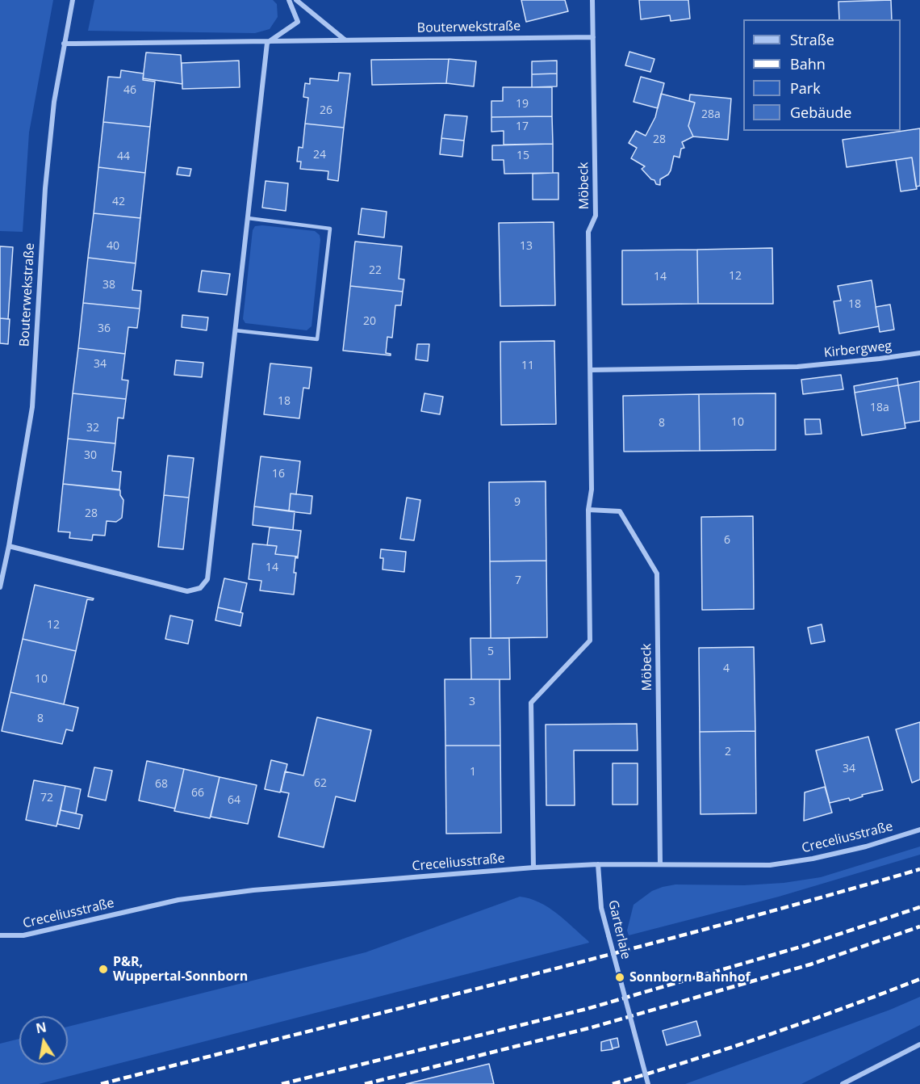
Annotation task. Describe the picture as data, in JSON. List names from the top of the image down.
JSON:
{
  "streets": {
    "street": [
      "Bouterwekstraße",
      "Möbeck",
      "Kirbergweg",
      "Creceliusstraße",
      "Garterlaie"
    ]
  },
  "crossings": [
    ["Bouterwekstraße", "Möbeck"],
    ["Möbeck", "Kirbergweg"],
    ["Möbeck", "Creceliusstraße"],
    ["Creceliusstraße", "Garterlaie"]
  ],
  "places": ["P&R, Wuppertal-Sonnborn", "Sonnborn Bahnhof"],
  "house_numbers": [
    "46",
    "19",
    "26",
    "28a",
    "17",
    "28",
    "24",
    "15",
    "44",
    "42",
    "40",
    "13",
    "22",
    "12",
    "14",
    "38",
    "18",
    "20",
    "36",
    "34",
    "11",
    "18",
    "18a",
    "10",
    "8",
    "32",
    "30",
    "16",
    "9",
    "28",
    "6",
    "14",
    "7",
    "12",
    "5",
    "4",
    "10",
    "3",
    "8",
    "2",
    "34",
    "1",
    "62",
    "68",
    "66",
    "72",
    "64"
  ],
  "legend": [
    "Straße",
    "Bahn",
    "Park",
    "Gebäude"
  ],
  "north": "top"
}
